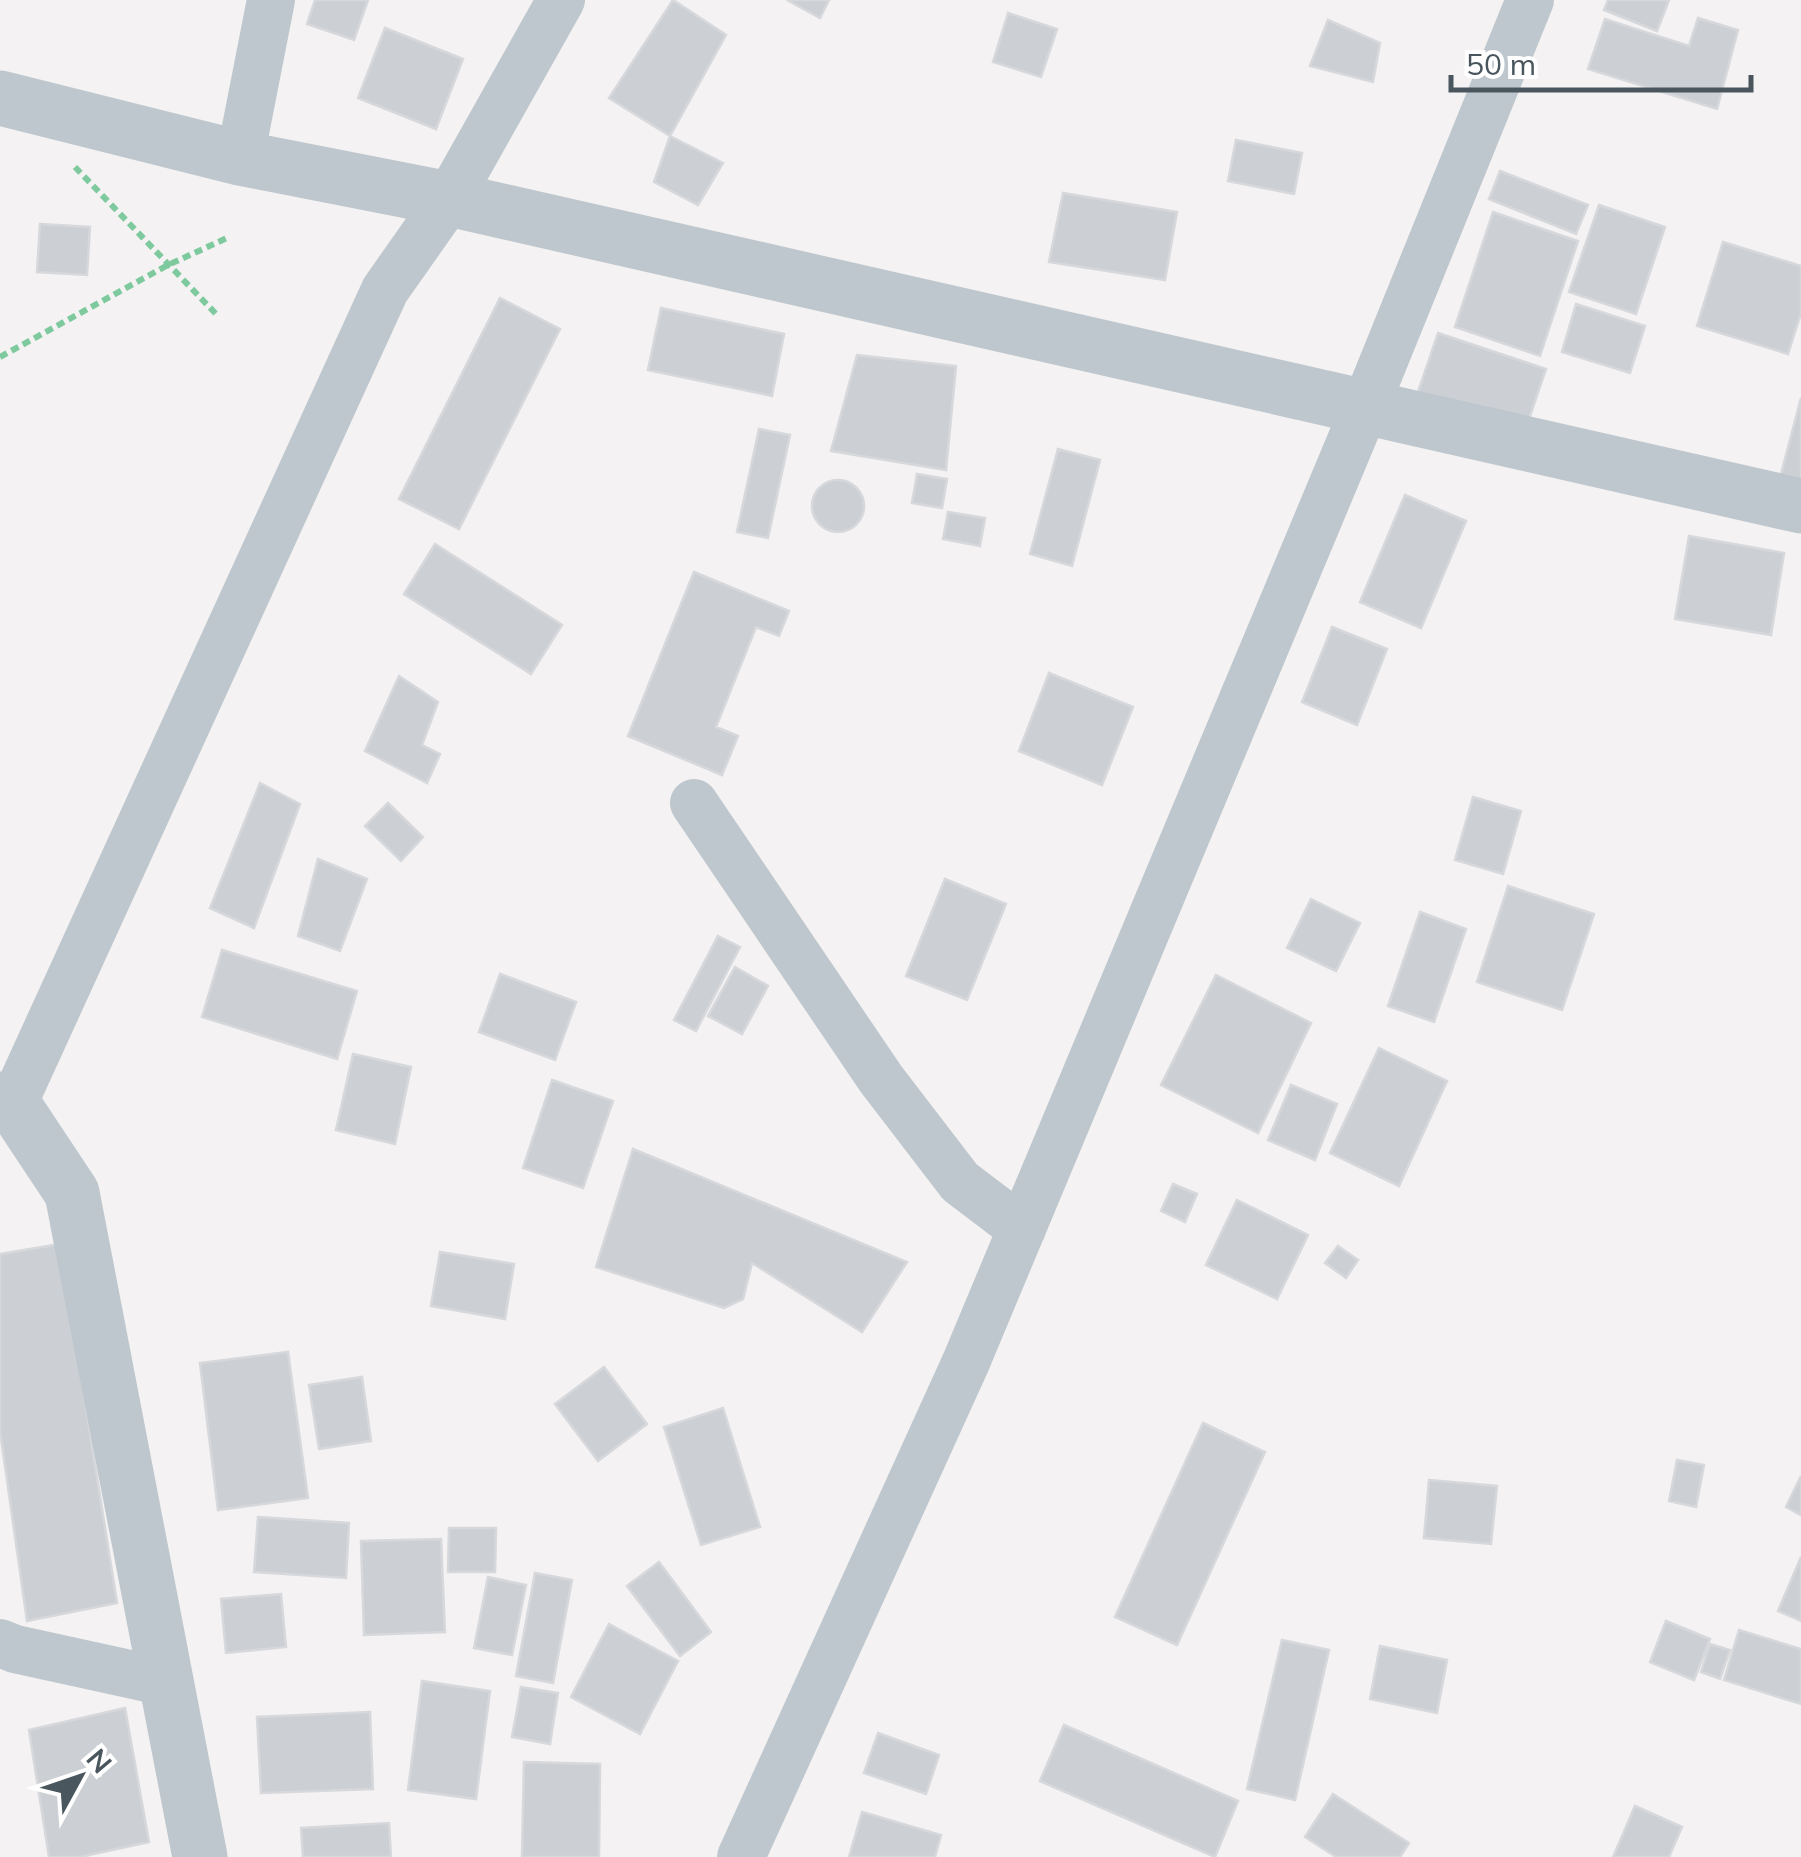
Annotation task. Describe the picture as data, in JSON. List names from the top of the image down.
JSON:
{
  "scale_bar": "50 m",
  "north": "top right"
}
